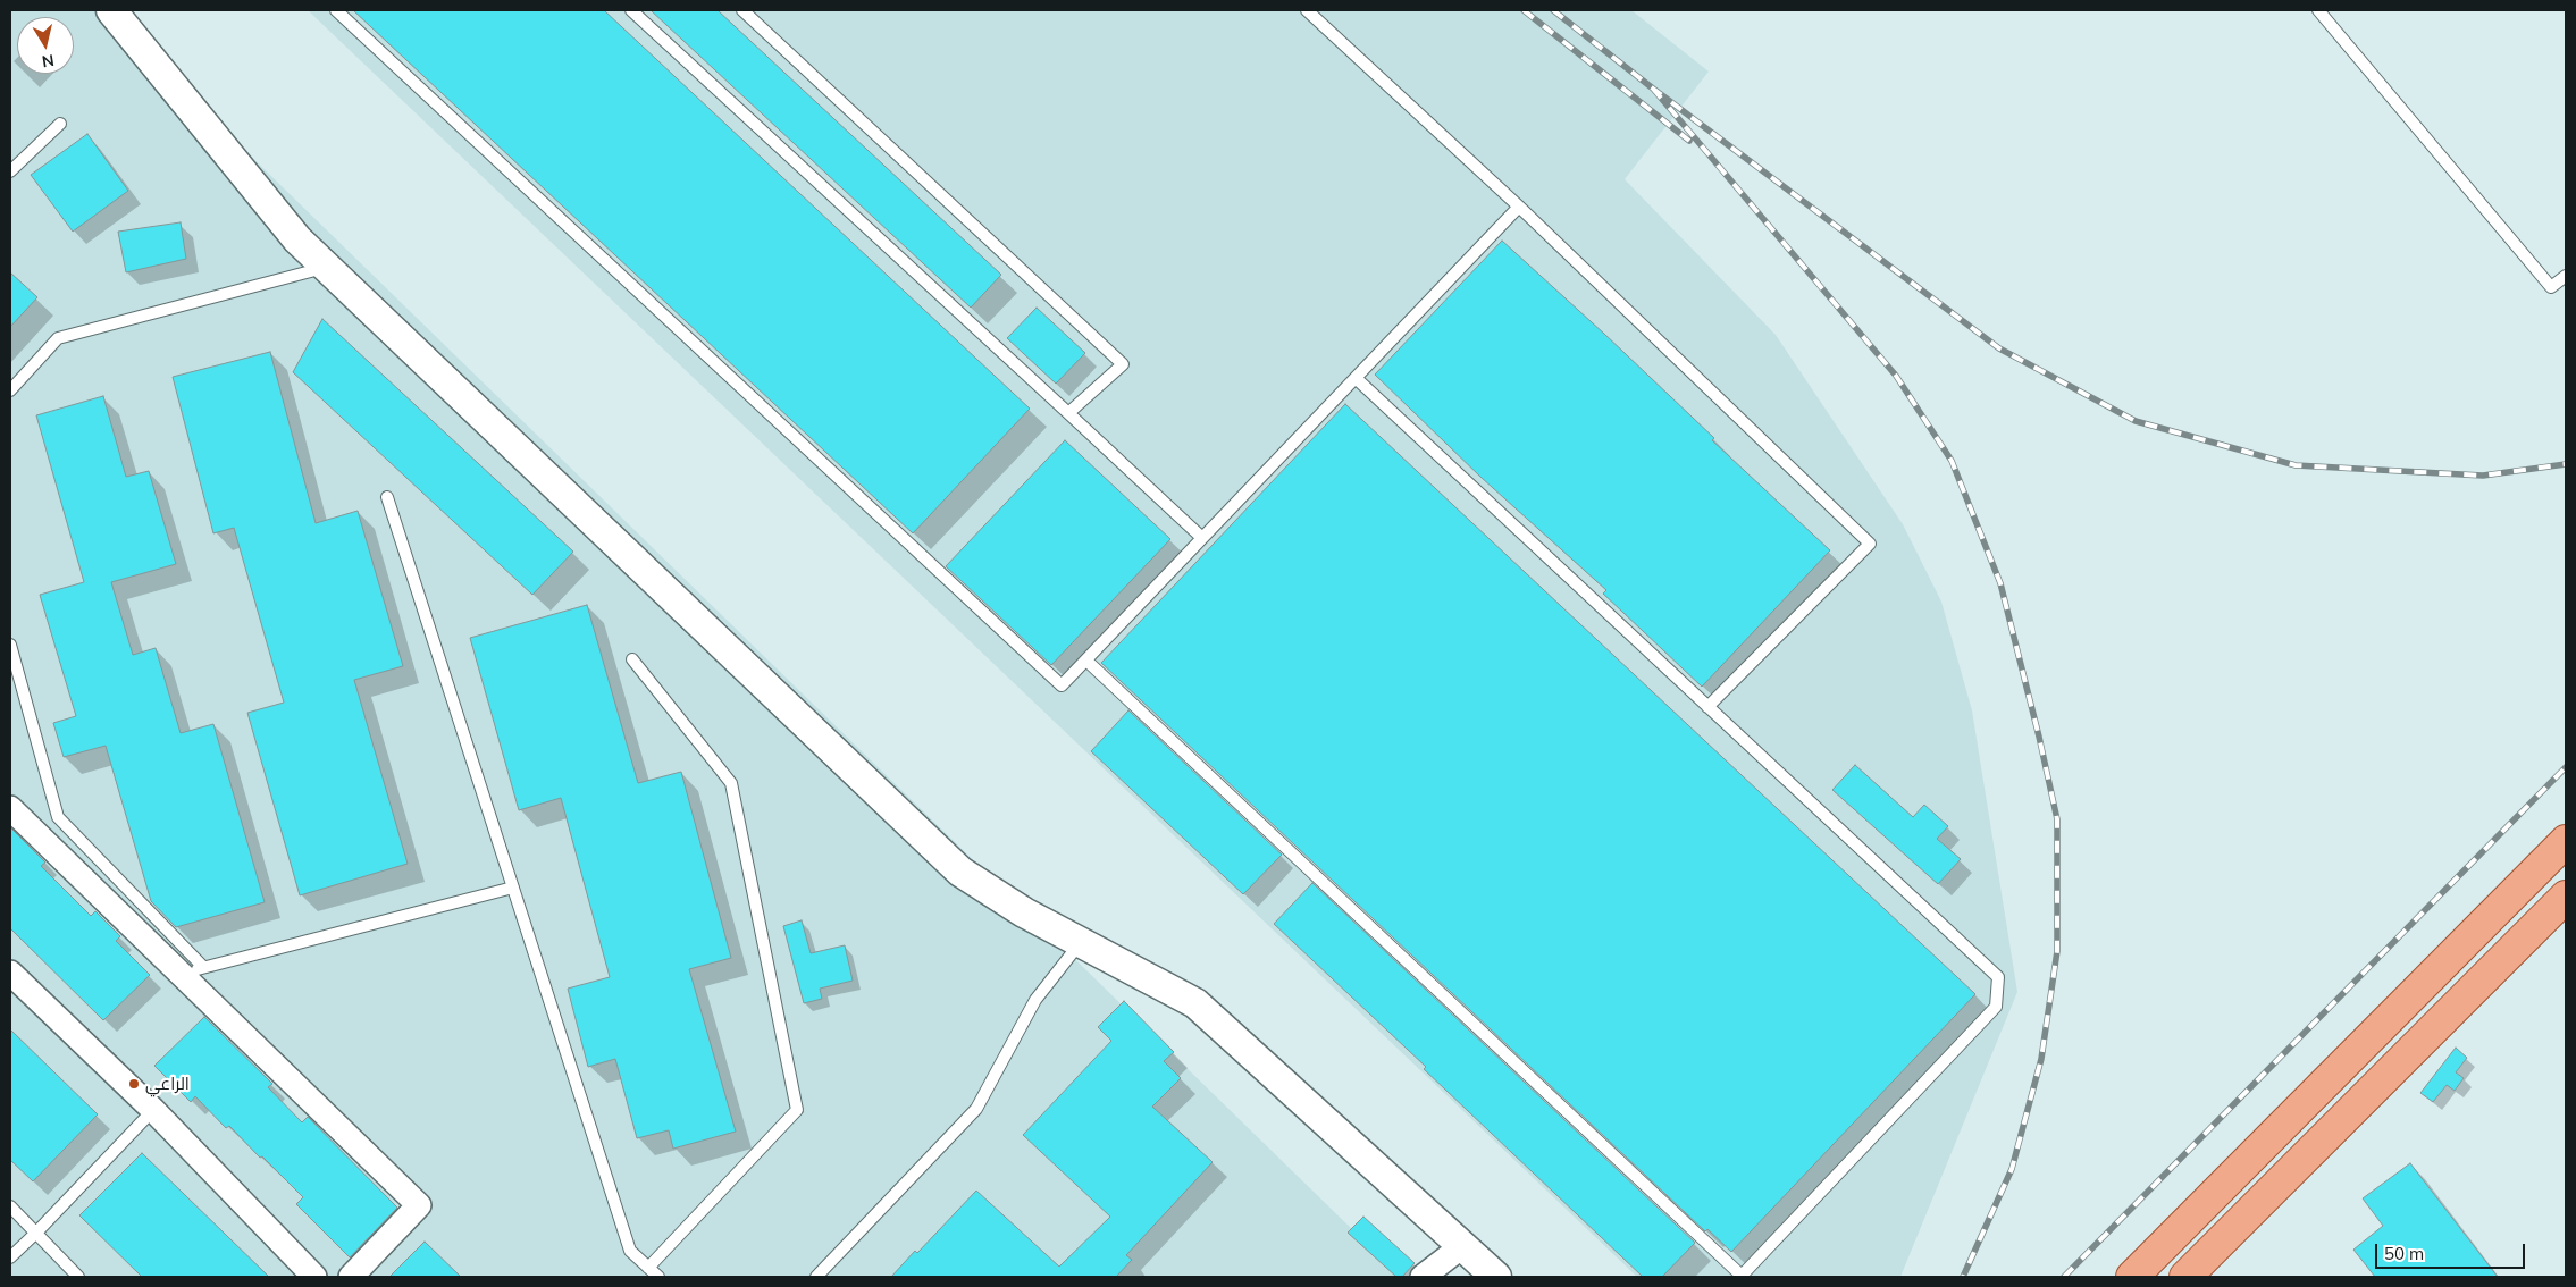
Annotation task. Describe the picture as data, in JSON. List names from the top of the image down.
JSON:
{
  "places": ["الراعي"],
  "scale_bar": "50 m",
  "north": "bottom"
}
